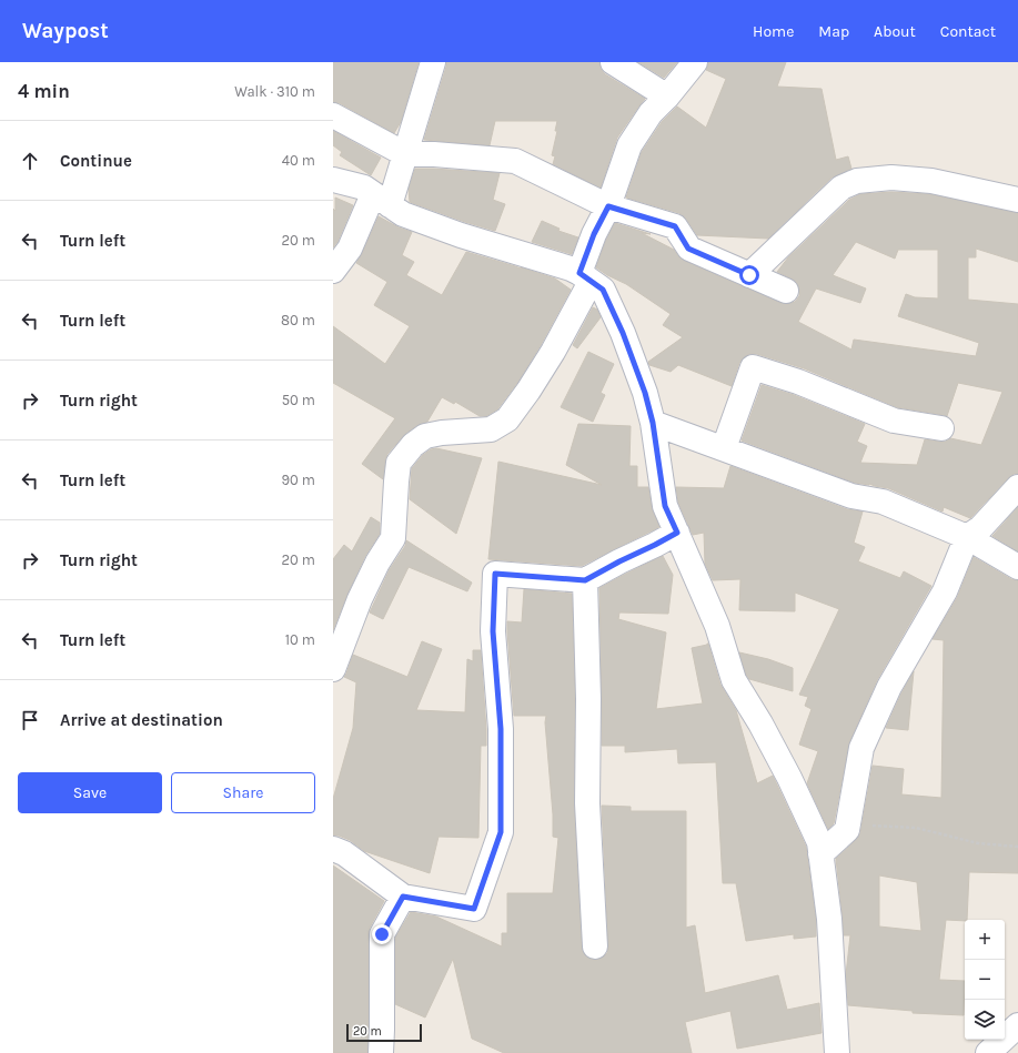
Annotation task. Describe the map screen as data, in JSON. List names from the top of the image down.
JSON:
{
  "scale_bar": "20 m",
  "page": {
    "header": "Waypost",
    "nav": [
      "Home",
      "Map",
      "About",
      "Contact"
    ],
    "heading": ["4 min", "Walk · 310 m"],
    "list": [
      ["Continue", "40 m"],
      ["Turn left", "20 m"],
      ["Turn left", "80 m"],
      ["Turn right", "50 m"],
      ["Turn left", "90 m"],
      ["Turn right", "20 m"],
      ["Turn left", "10 m"],
      "Arrive at destination"
    ],
    "buttons": ["Save", "Share"],
    "map_buttons": ["+", "−"],
    "scale": "20 m"
  }
}
